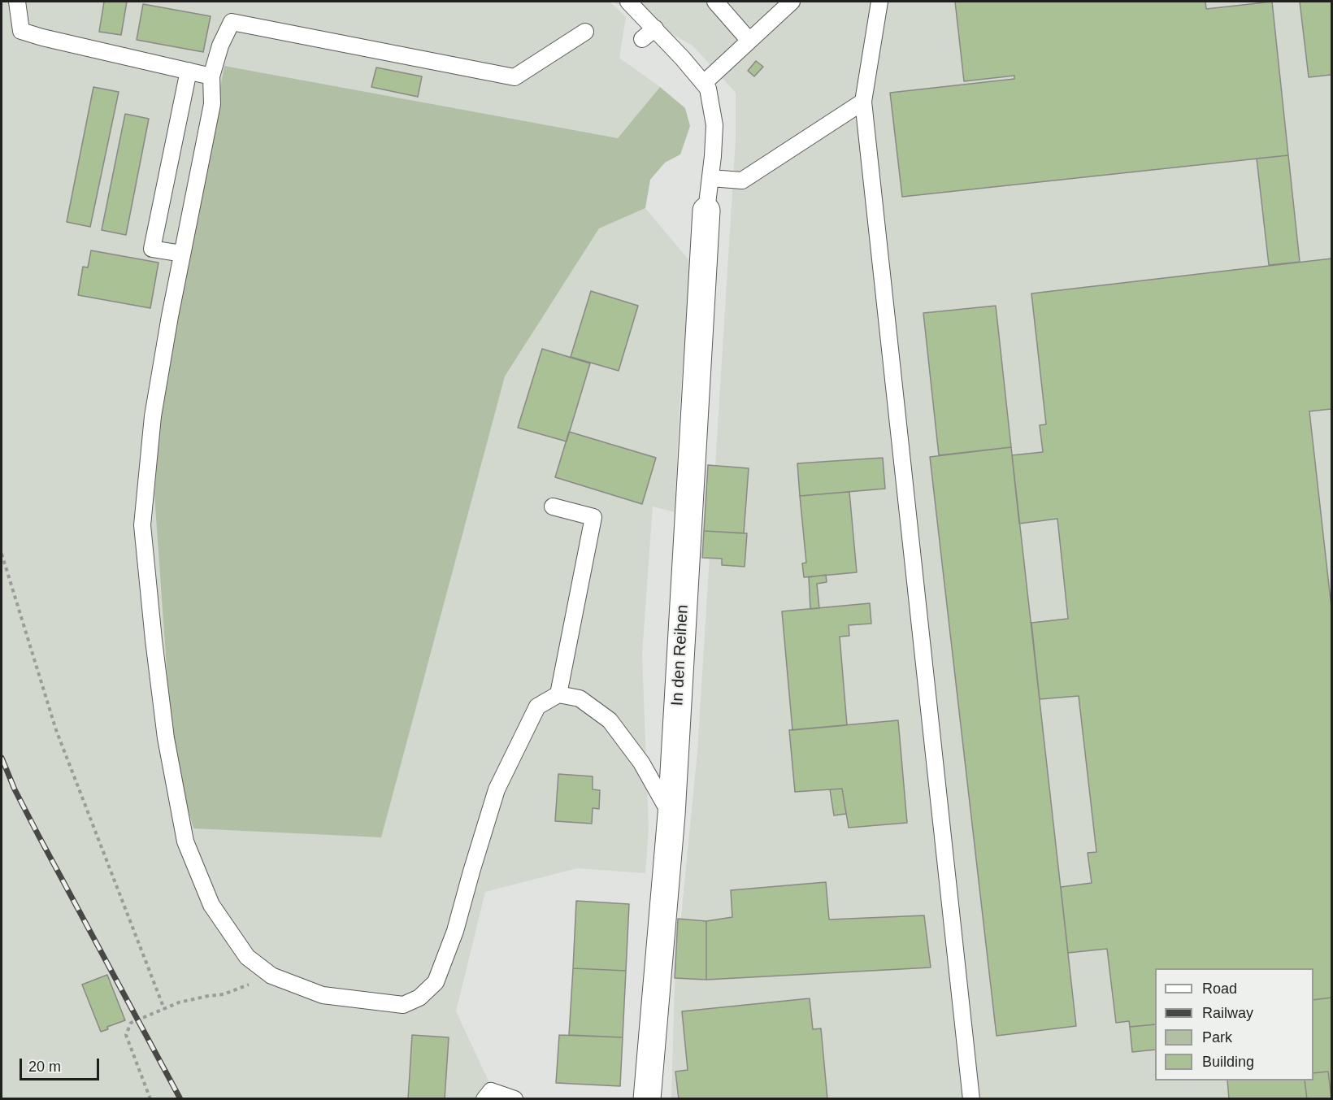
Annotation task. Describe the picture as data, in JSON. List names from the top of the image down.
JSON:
{
  "streets": {
    "street": ["In den Reihen"]
  },
  "legend": [
    "Road",
    "Railway",
    "Park",
    "Building"
  ],
  "scale_bar": "20 m"
}
